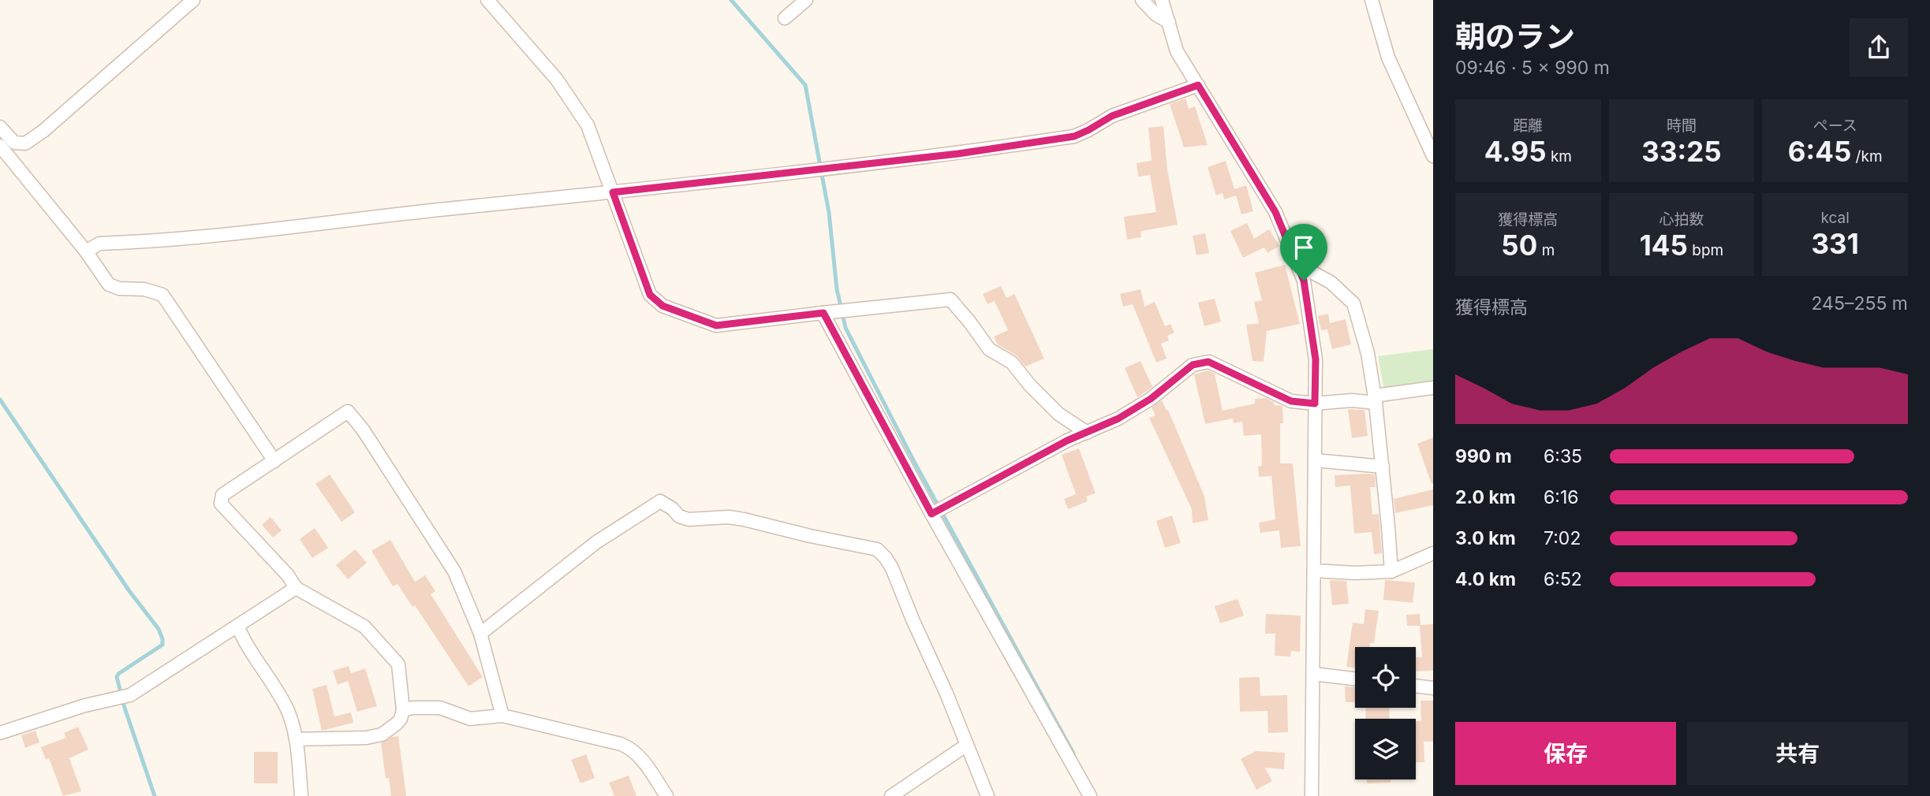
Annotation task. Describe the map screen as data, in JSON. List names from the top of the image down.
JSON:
{
  "page": {
    "heading": ["朝のラン", "09:46 · 5 × 990 m"],
    "stats": [
      ["距離", "4.95 km"],
      ["時間", "33:25"],
      ["ペース", "6:45 /km"],
      ["獲得標高", "50 m"],
      ["心拍数", "145 bpm"],
      ["kcal", "331"]
    ],
    "chart": ["獲得標高", "245–255 m"],
    "list": [
      {
        "name": "990 m",
        "note": "6:35"
      },
      {
        "name": "2.0 km",
        "note": "6:16"
      },
      {
        "name": "3.0 km",
        "note": "7:02"
      },
      {
        "name": "4.0 km",
        "note": "6:52"
      }
    ],
    "buttons": ["保存", "共有"]
  }
}
